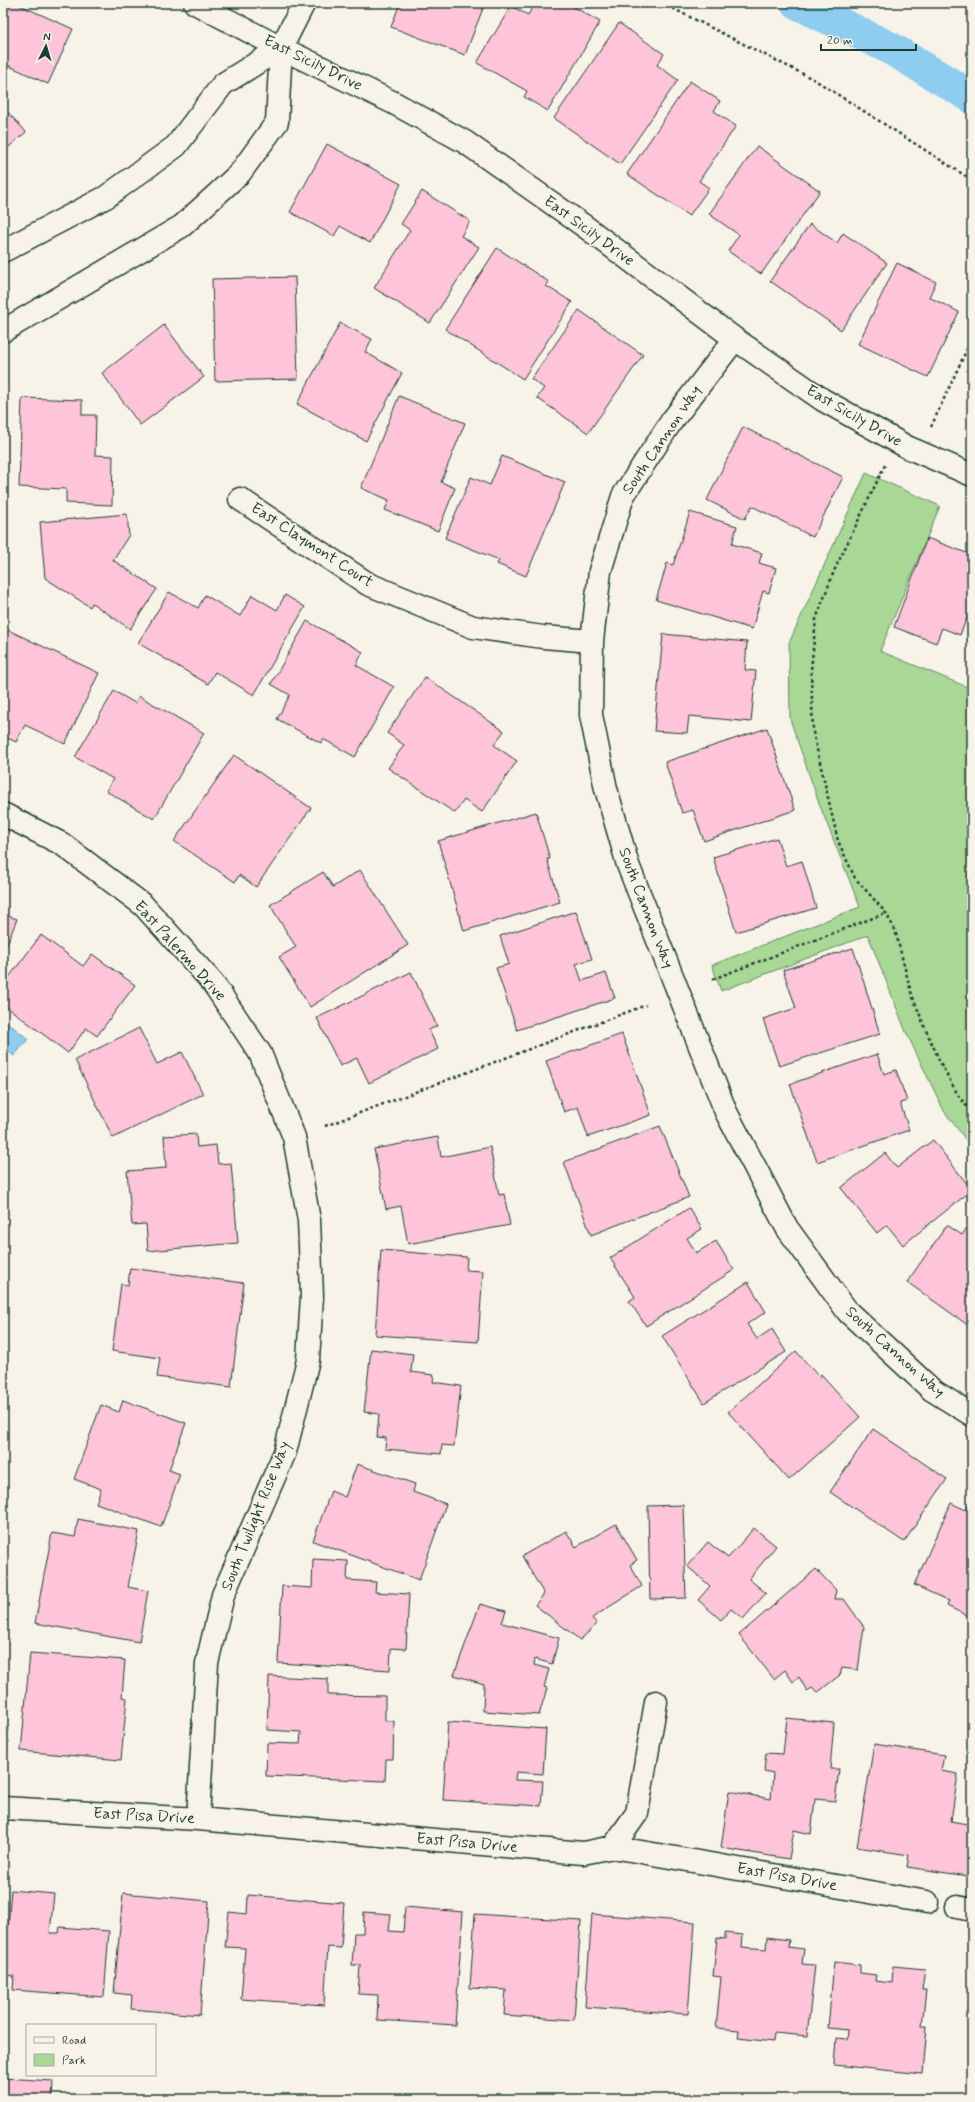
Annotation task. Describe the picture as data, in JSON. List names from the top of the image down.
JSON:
{
  "streets": {
    "street": [
      "East Sicily Drive",
      "South Cannon Way",
      "East Claymont Court",
      "East Palermo Drive",
      "South Twilight Rise Way",
      "East Pisa Drive"
    ]
  },
  "crossings": [
    ["East Sicily Drive", "South Cannon Way"],
    ["South Cannon Way", "East Claymont Court"],
    ["East Palermo Drive", "South Twilight Rise Way"],
    ["South Twilight Rise Way", "East Pisa Drive"]
  ],
  "legend": ["Road", "Park"],
  "scale_bar": "20 m",
  "north": "top"
}
